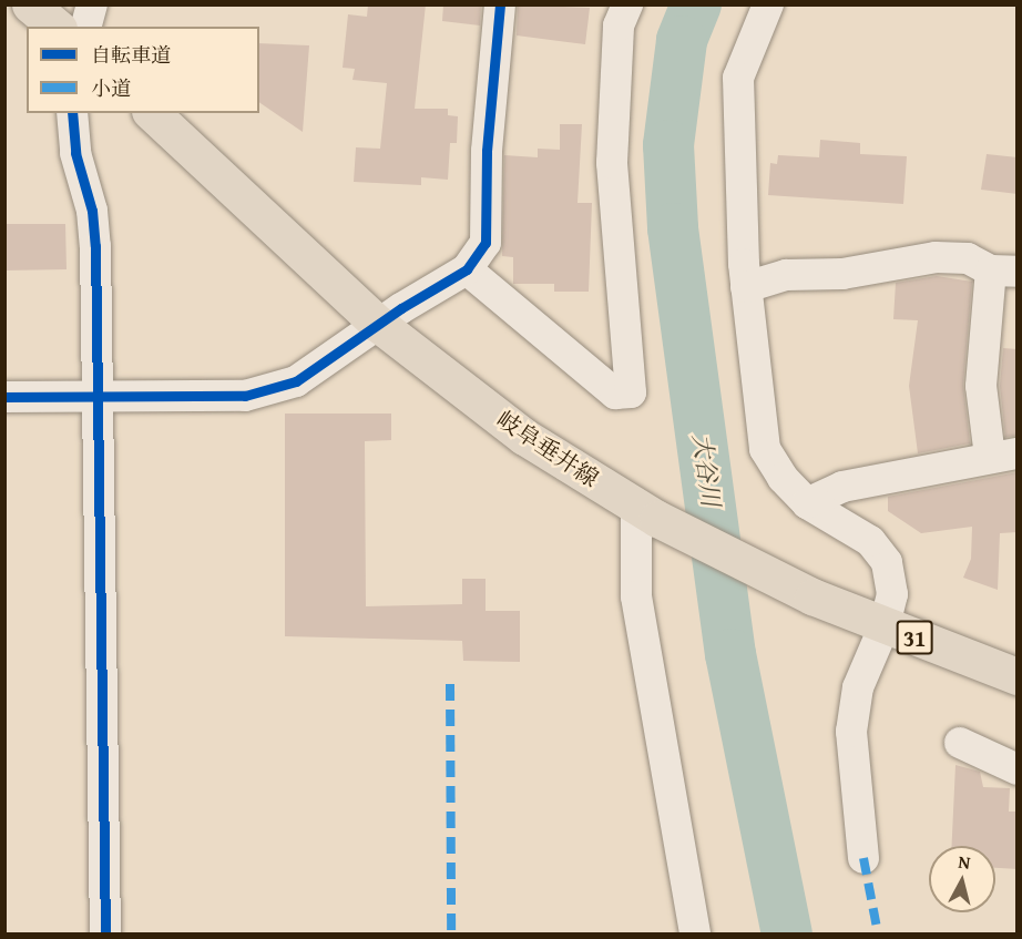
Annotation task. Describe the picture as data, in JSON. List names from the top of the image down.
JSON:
{
  "streets": {
    "main road": ["岐阜垂井線", "31"]
  },
  "water": ["大谷川"],
  "legend": ["自転車道", "小道"],
  "north": "top"
}
